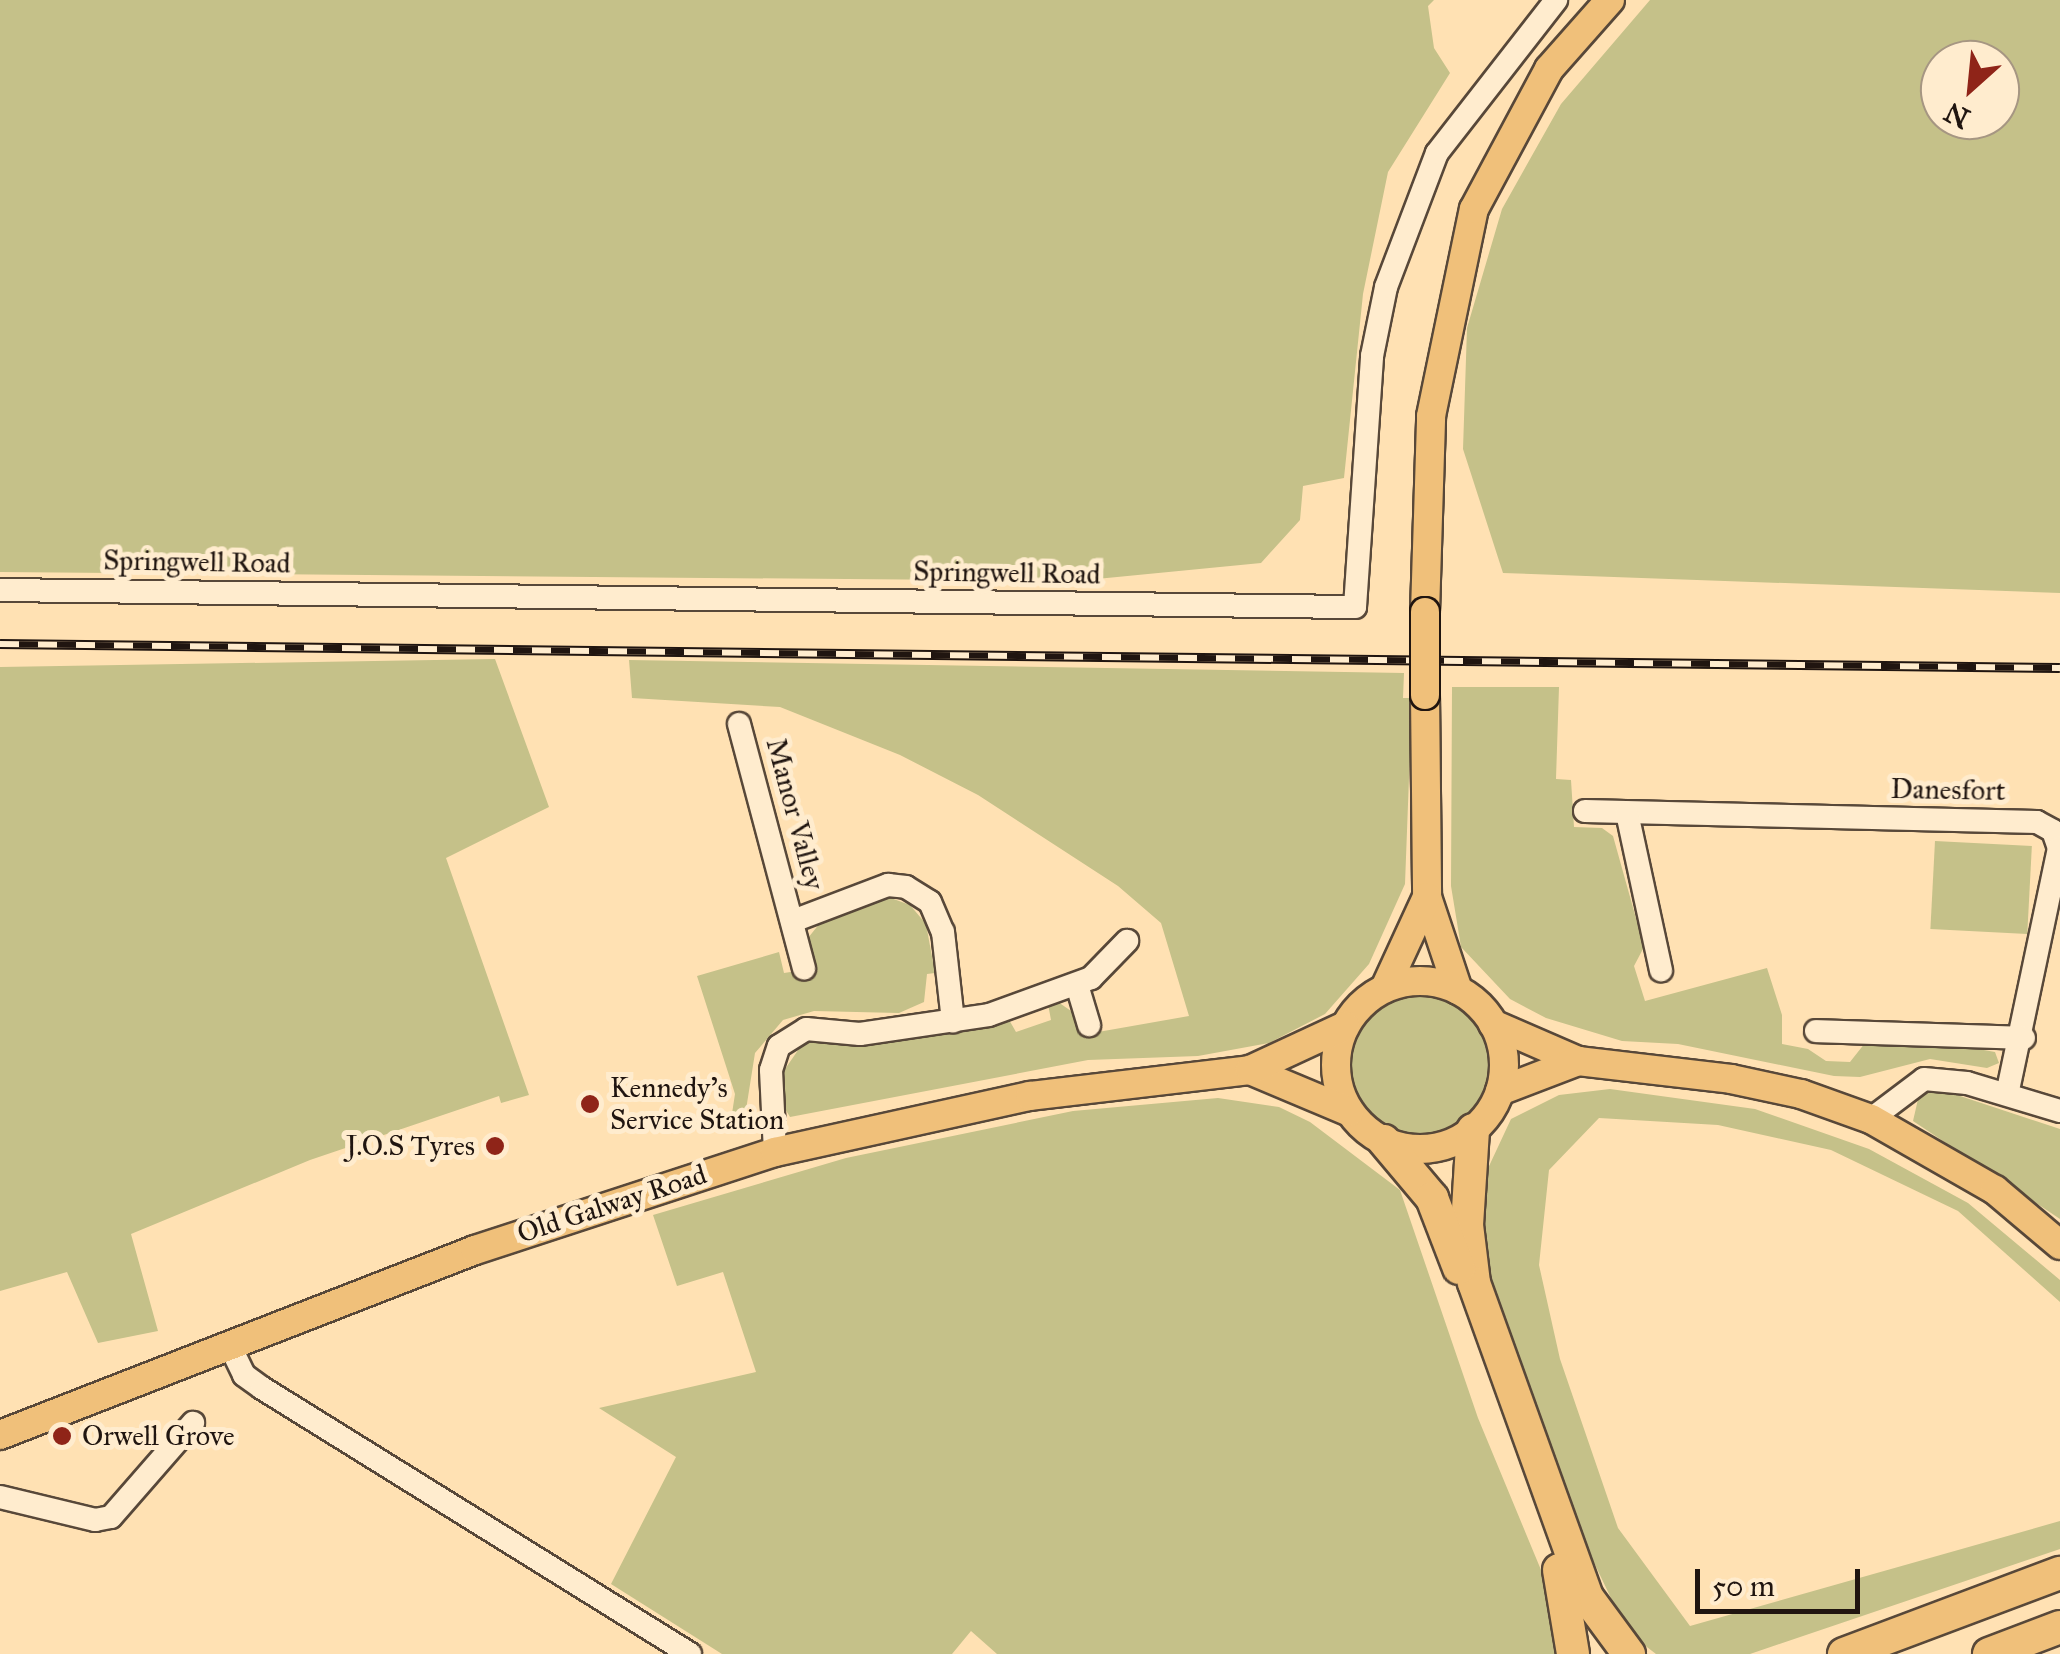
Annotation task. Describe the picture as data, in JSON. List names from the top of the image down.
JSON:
{
  "streets": {
    "main road": ["Old Galway Road"],
    "street": ["Springwell Road", "Danesfort", "Manor Valley"]
  },
  "places": ["Kennedy's Service Station", "J.O.S Tyres", "Orwell Grove"],
  "scale_bar": "50 m",
  "north": "bottom left"
}
